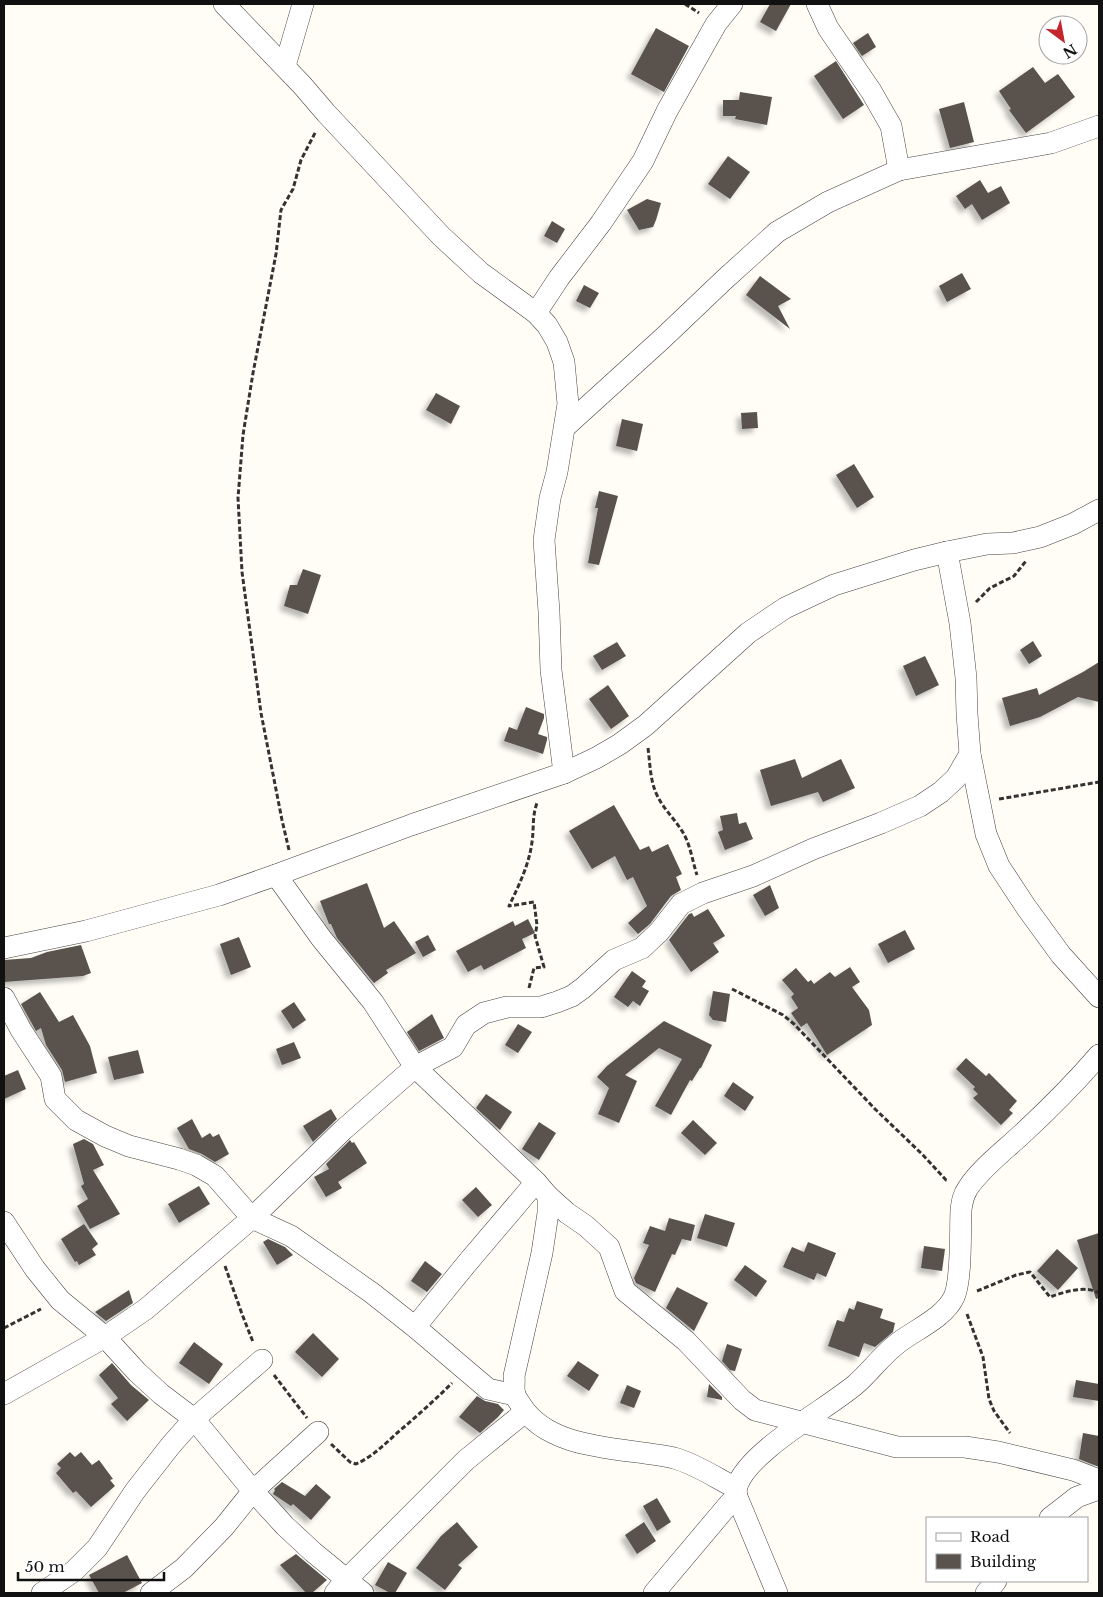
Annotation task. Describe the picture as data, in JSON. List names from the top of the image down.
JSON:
{
  "legend": ["Road", "Building"],
  "scale_bar": "50 m",
  "north": "bottom right"
}
